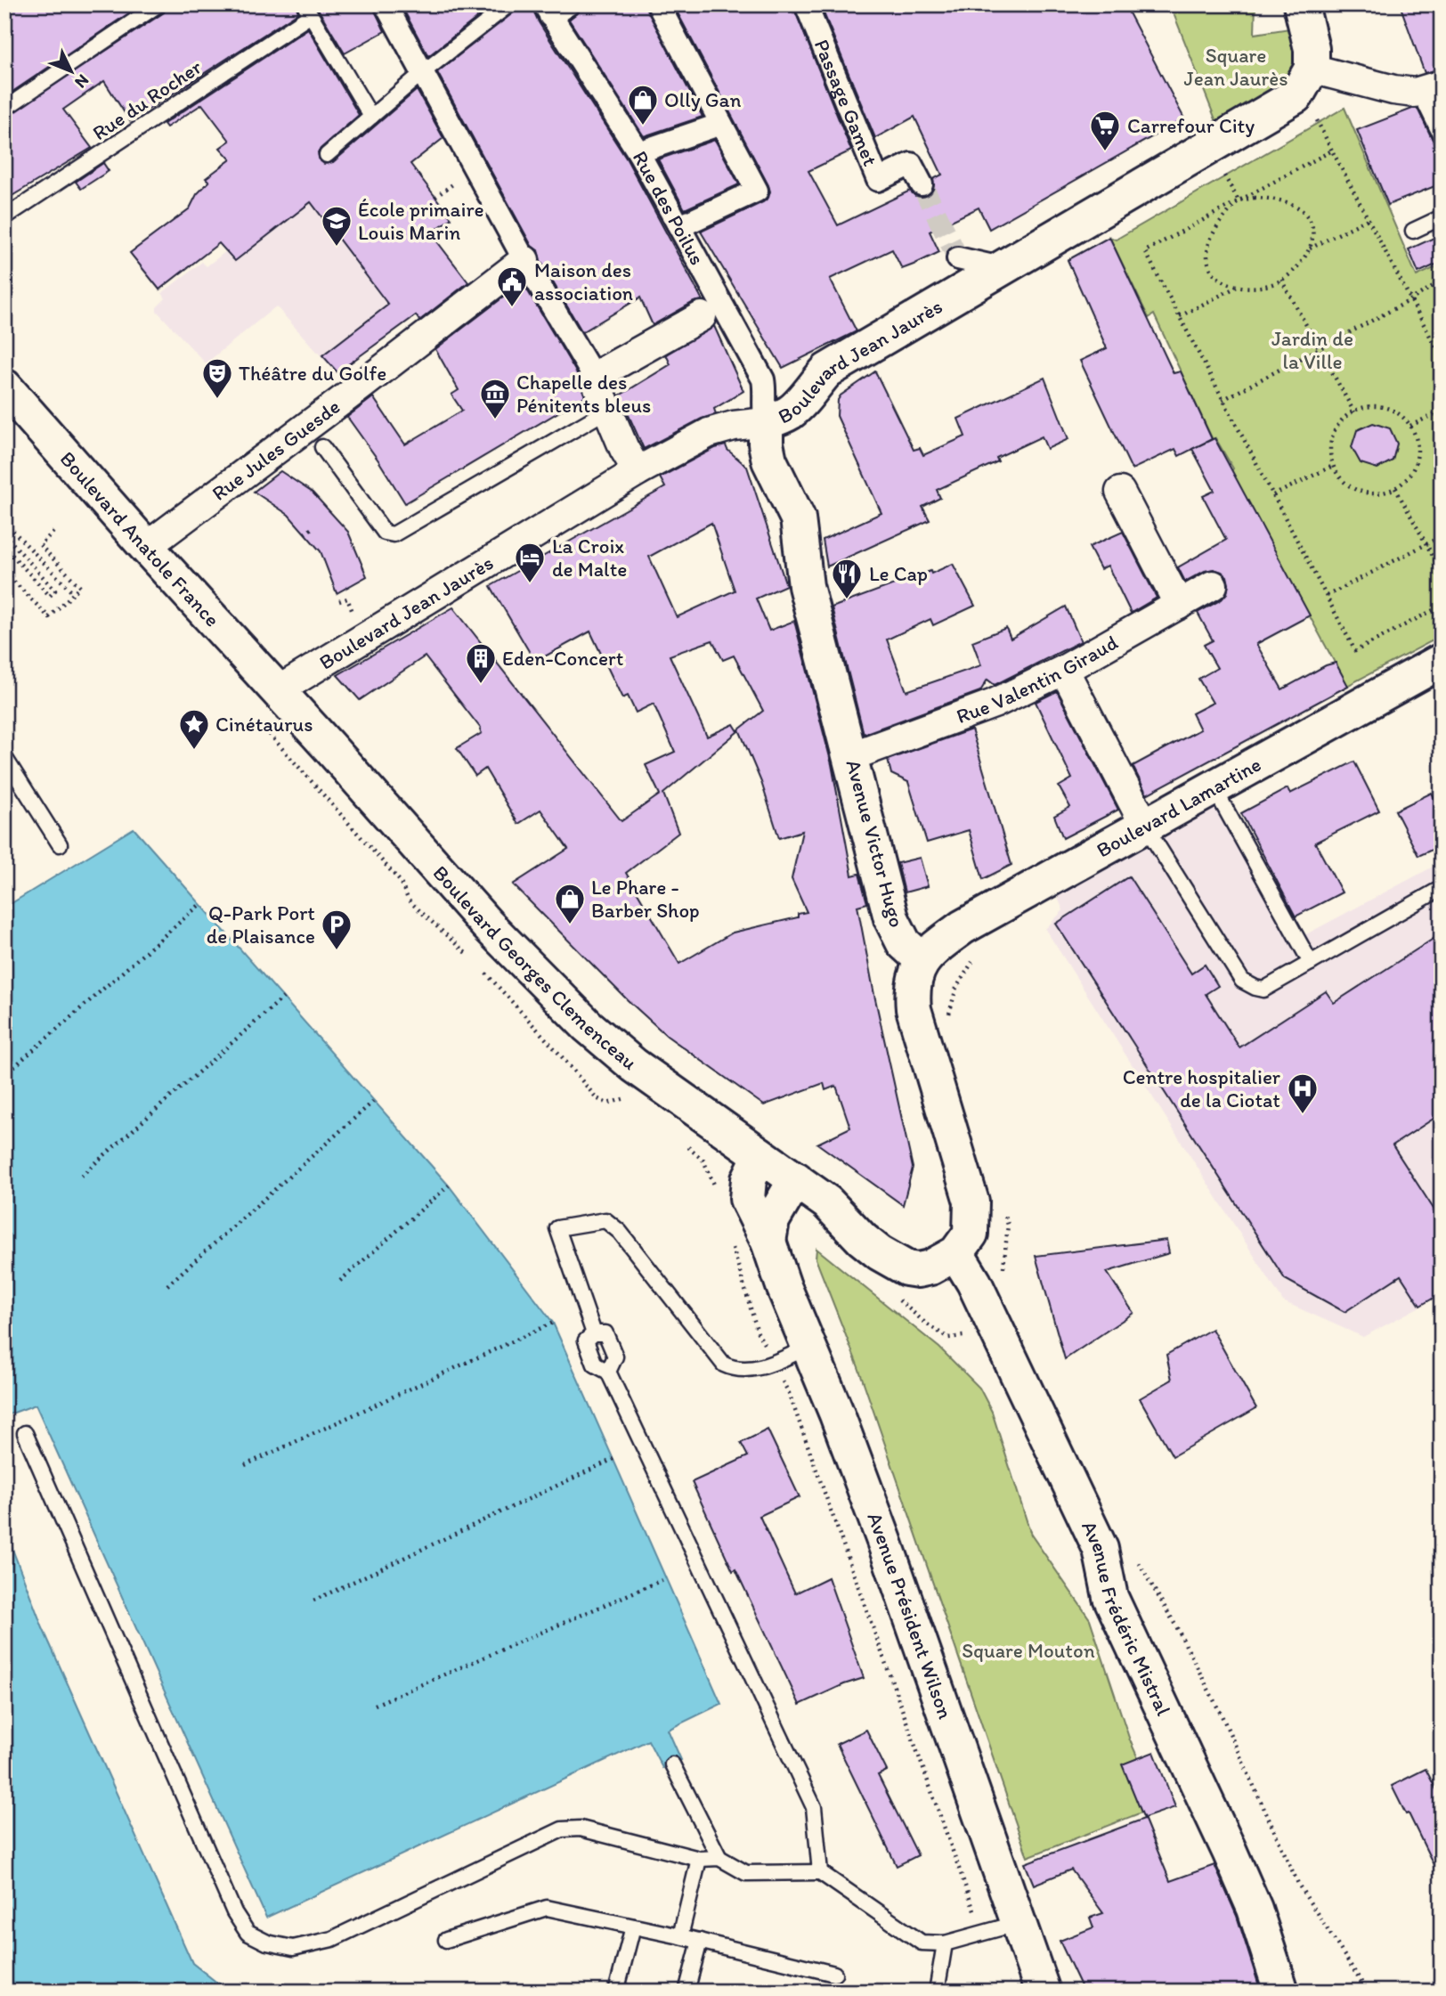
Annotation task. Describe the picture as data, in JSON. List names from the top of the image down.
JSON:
{
  "streets": {
    "street": [
      "Passage Gamet",
      "Rue des Poilus",
      "Boulevard Jean Jaurès",
      "Rue Jules Guesde",
      "Boulevard Anatole France",
      "Rue Valentin Giraud",
      "Boulevard Lamartine",
      "Avenue Victor Hugo",
      "Boulevard Georges Clemenceau",
      "Avenue Président Wilson",
      "Avenue Frédéric Mistral"
    ],
    "lane": ["Rue du Rocher"]
  },
  "crossings": [
    ["Rue des Poilus", "Boulevard Jean Jaurès"],
    ["Rue des Poilus", "Avenue Victor Hugo"],
    ["Boulevard Jean Jaurès", "Boulevard Anatole France"],
    ["Boulevard Jean Jaurès", "Avenue Victor Hugo"],
    ["Boulevard Jean Jaurès", "Boulevard Georges Clemenceau"],
    ["Rue Jules Guesde", "Boulevard Anatole France"],
    ["Boulevard Anatole France", "Boulevard Georges Clemenceau"],
    ["Rue Valentin Giraud", "Avenue Victor Hugo"],
    ["Boulevard Lamartine", "Avenue Victor Hugo"],
    ["Boulevard Georges Clemenceau", "Avenue Président Wilson"],
    ["Boulevard Georges Clemenceau", "Avenue Frédéric Mistral"]
  ],
  "parks": ["Square Jean Jaurès", "Jardin de la Ville", "Square Mouton"],
  "places": {
    "shop": ["Olly Gan", "Le Phare - Barber Shop"],
    "supermarket": ["Carrefour City"],
    "school or university": ["École primaire Louis Marin"],
    "public building": ["Maison des association"],
    "theatre": ["Théâtre du Golfe"],
    "museum": ["Chapelle des Pénitents bleus"],
    "hotel": ["La Croix de Malte"],
    "restaurant": ["Le Cap"],
    "building": ["Eden-Concert"],
    "place": ["Cinétaurus"],
    "parking": ["Q-Park Port de Plaisance"],
    "hospital": ["Centre hospitalier de la Ciotat"]
  },
  "north": "bottom right"
}
